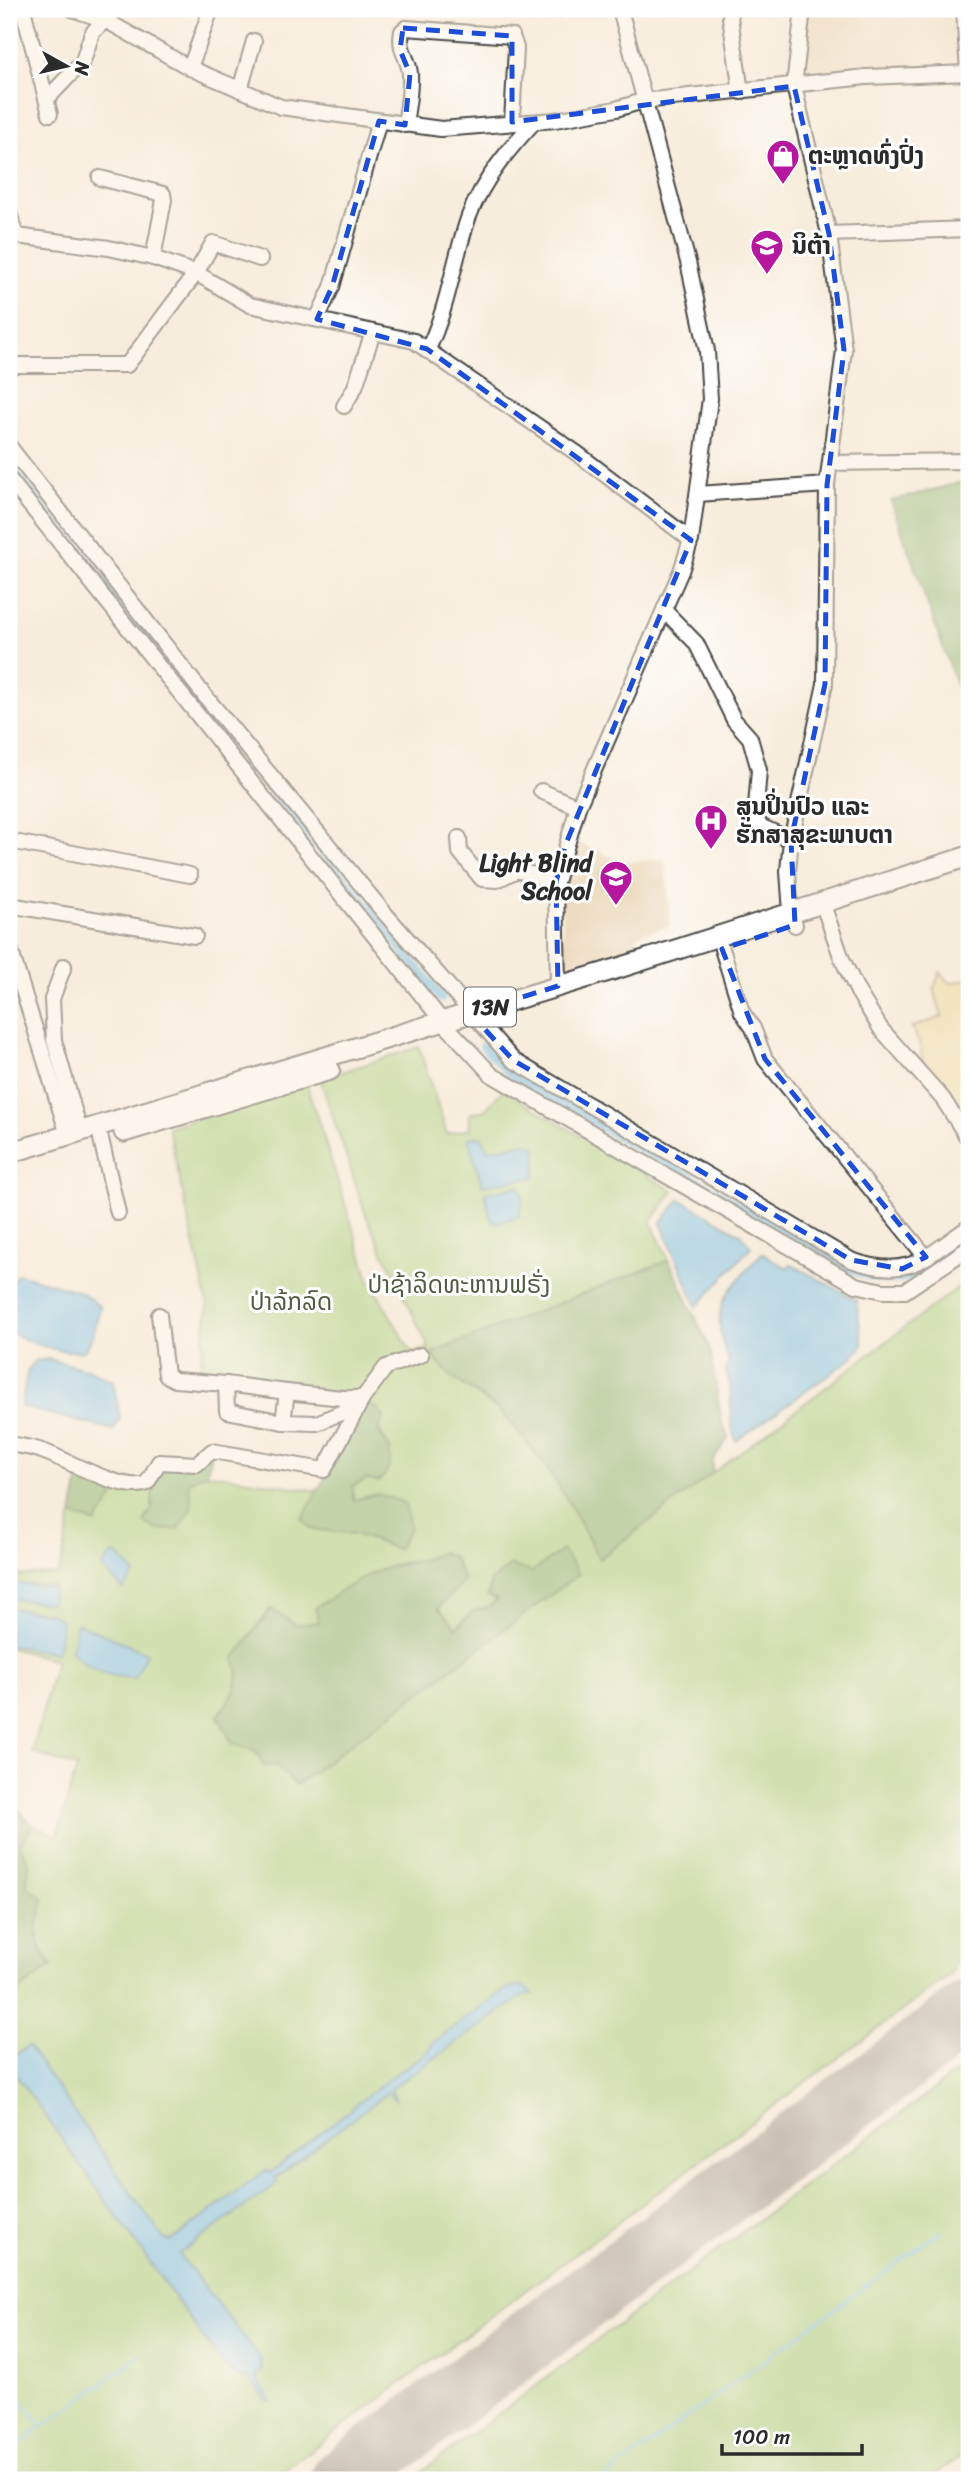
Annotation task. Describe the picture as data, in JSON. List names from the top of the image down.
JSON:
{
  "streets": {
    "highway": ["13N"]
  },
  "parks": ["ປ່າຊ້າລິດທະຫານຟຣັ່ງ", "ປ່າລ້ກລົດ"],
  "places": {
    "shop": ["ຕະຫຼາດທົ່ງປົ່ງ"],
    "school or university": ["ນິຕ້າ", "Light Blind School"],
    "hospital": ["ສູນປິ່ນປົວ ແລະ ຮັກສາສຸຂະພາບຕາ"]
  },
  "scale_bar": "100 m",
  "north": "right"
}
